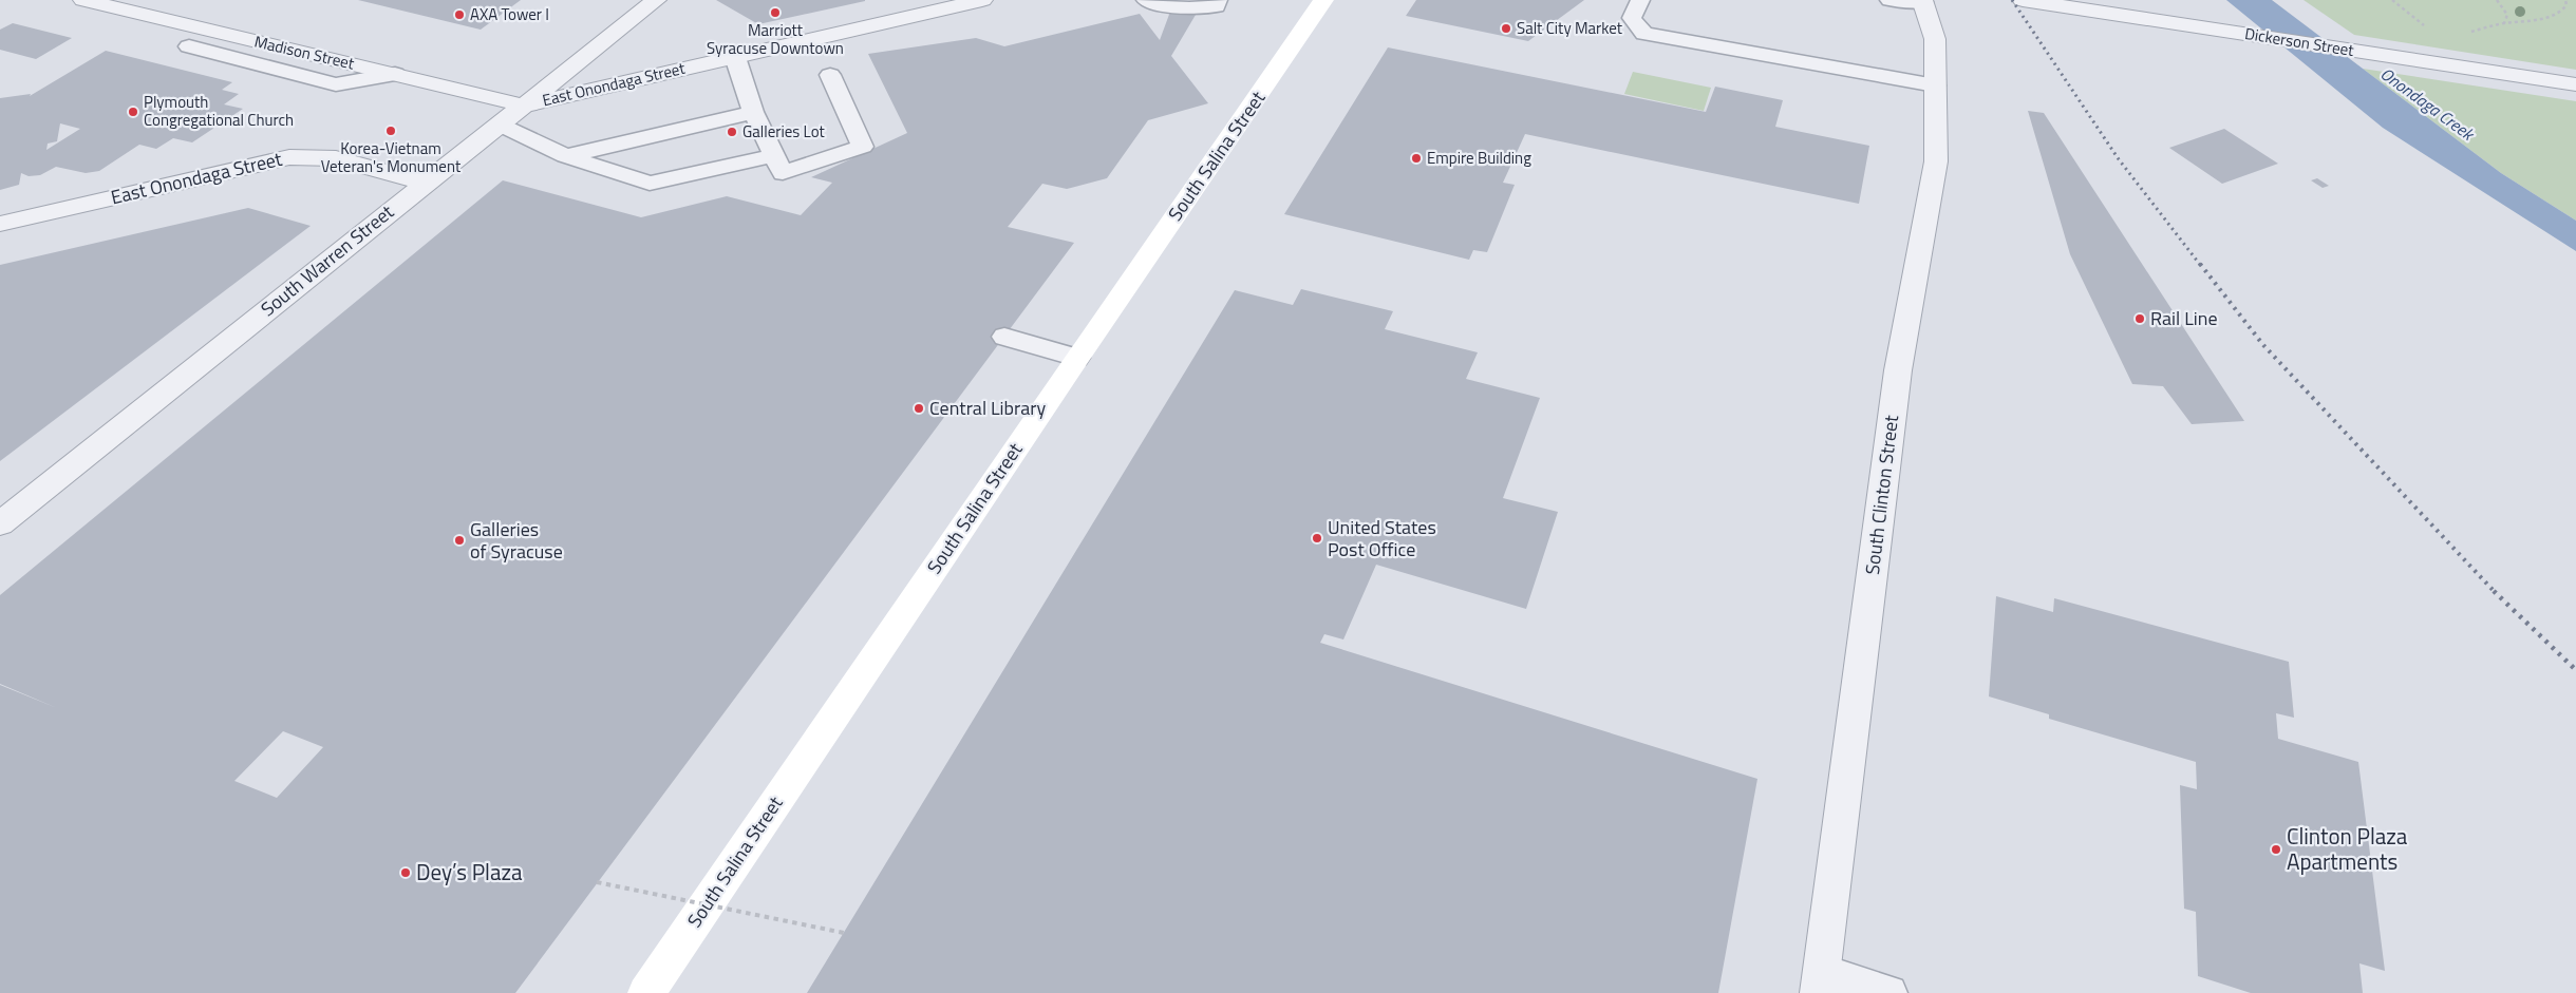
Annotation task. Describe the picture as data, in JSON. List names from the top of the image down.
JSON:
{
  "streets": {
    "main road": ["South Salina Street"],
    "street": [
      "Dickerson Street",
      "Madison Street",
      "East Onondaga Street",
      "South Warren Street",
      "South Clinton Street"
    ]
  },
  "crossings": [
    ["Madison Street", "East Onondaga Street"],
    ["Madison Street", "South Warren Street"],
    ["East Onondaga Street", "South Warren Street"]
  ],
  "water": ["Onondaga Creek"],
  "places": [
    "Marriott Syracuse Downtown",
    "AXA Tower I",
    "Salt City Market",
    "Plymouth Congregational Church",
    "Korea-Vietnam Veteran's Monument",
    "Galleries Lot",
    "Empire Building",
    "Rail Line",
    "Central Library",
    "United States Post Office",
    "Galleries of Syracuse",
    "Clinton Plaza Apartments",
    "Dey’s Plaza"
  ]
}
